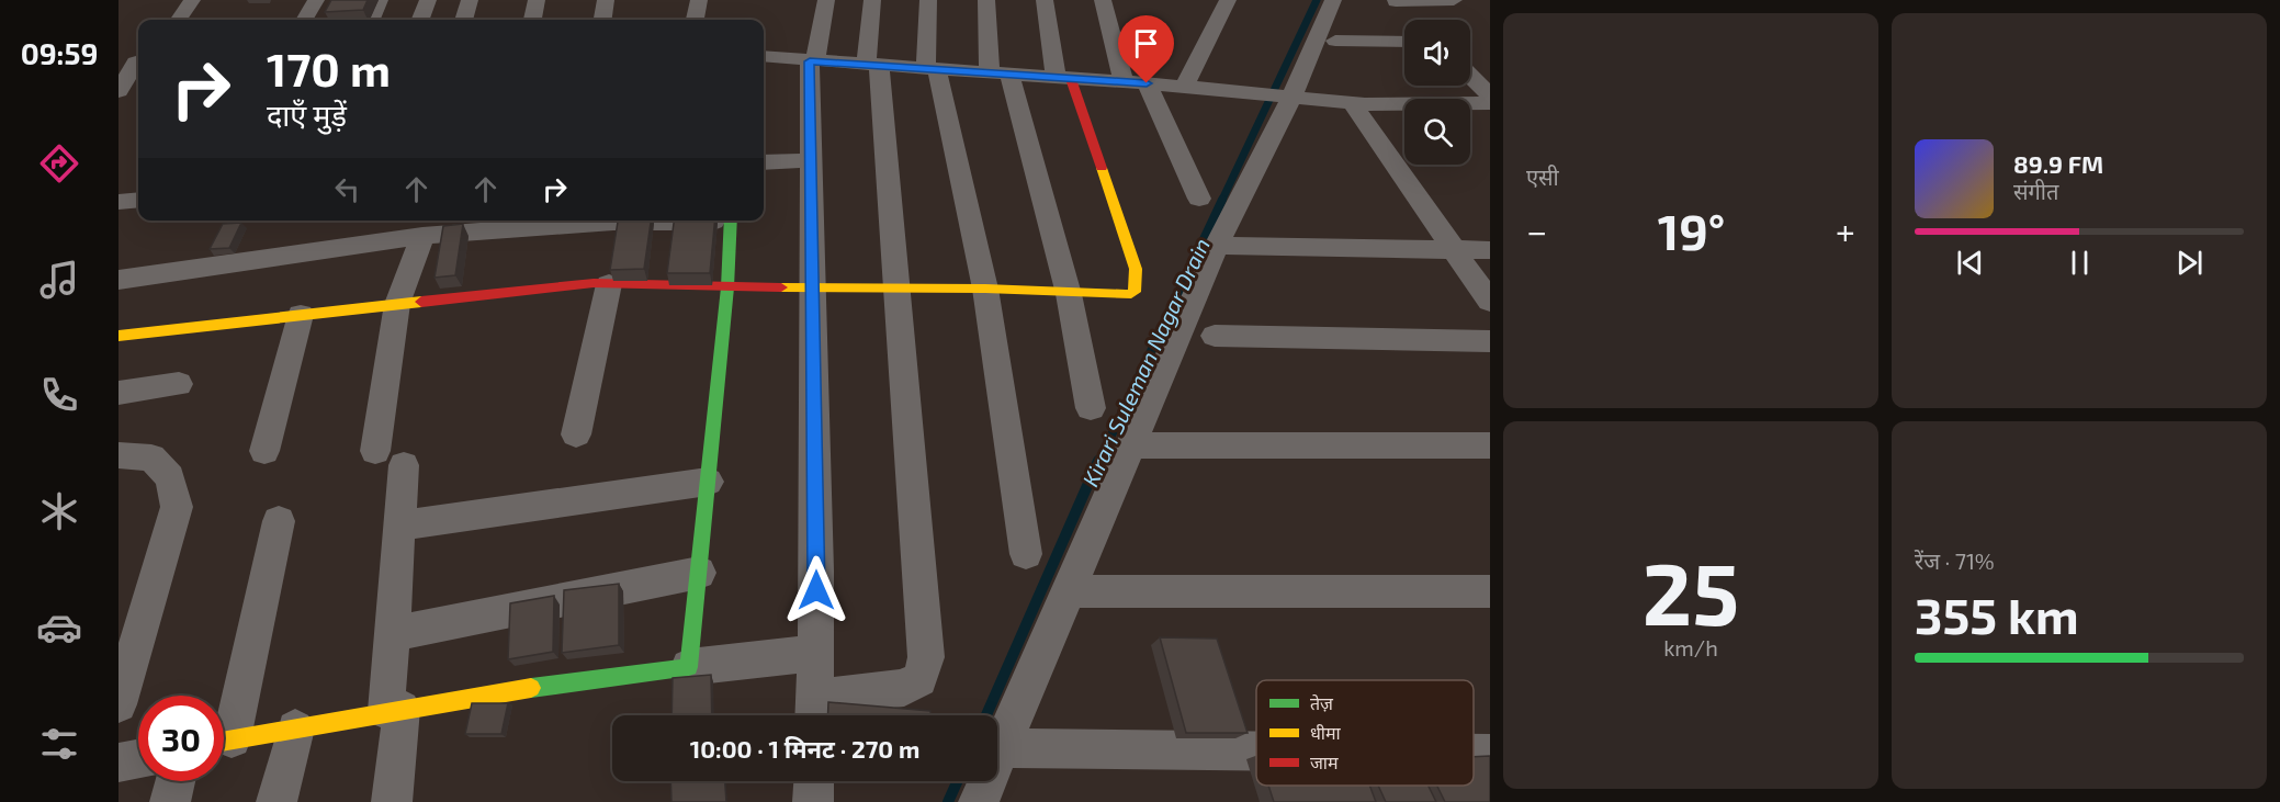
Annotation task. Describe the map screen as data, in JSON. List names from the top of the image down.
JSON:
{
  "water": ["Kirari Suleman Nagar Drain"],
  "legend": ["तेज़", "धीमा", "जाम"],
  "page": {
    "tabs": "09:59",
    "tile": [
      "एसी",
      ["25", "km/h"],
      ["रेंज · 71%", "355 km"]
    ],
    "turn": ["170 m", "दाएँ मुड़ें"],
    "song": ["89.9 FM", "संगीत"],
    "heat": ["−", "19°", "+"],
    "limit": "30",
    "trip": "10:00 · 1 मिनट · 270 m"
  }
}
